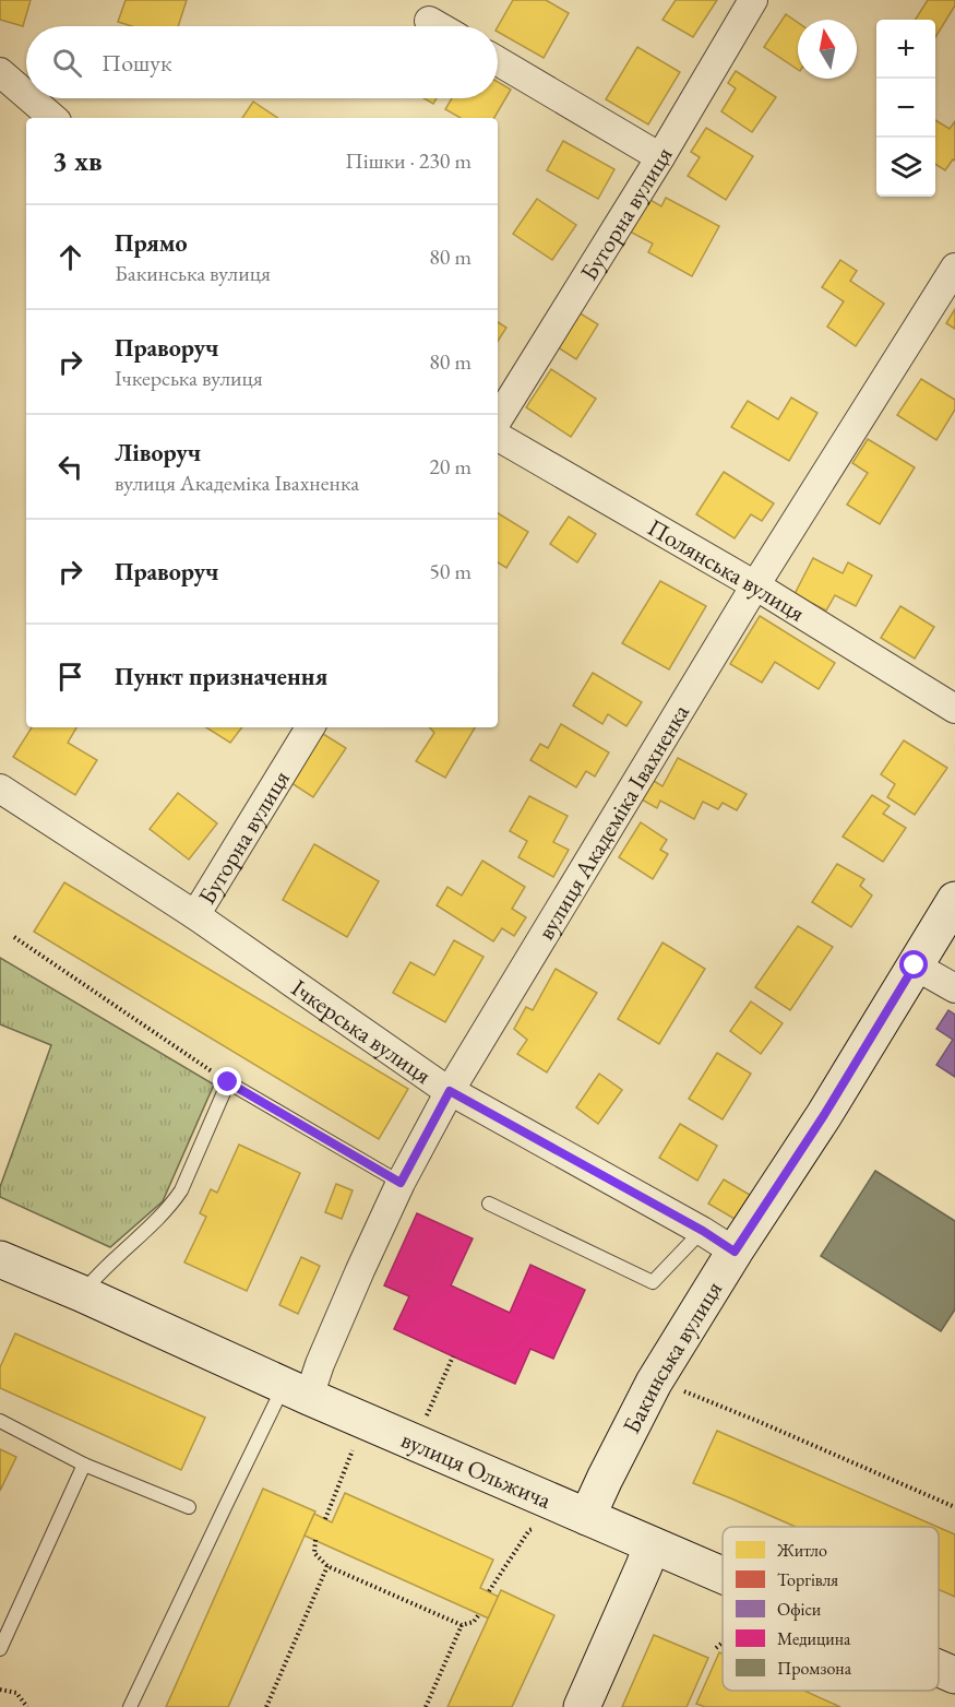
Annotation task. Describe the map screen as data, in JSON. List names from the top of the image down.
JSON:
{
  "streets": {
    "main road": ["Бакинська вулиця", "вулиця Ольжича"],
    "street": [
      "Бугорна вулиця",
      "Полянська вулиця",
      "вулиця Академіка Івахненка",
      "Ічкерська вулиця"
    ]
  },
  "crossings": [
    ["Бугорна вулиця", "Ічкерська вулиця"],
    ["Полянська вулиця", "вулиця Академіка Івахненка"],
    ["вулиця Академіка Івахненка", "Ічкерська вулиця"],
    ["вулиця Академіка Івахненка", "вулиця Ольжича"],
    ["Ічкерська вулиця", "Бакинська вулиця"],
    ["Бакинська вулиця", "вулиця Ольжича"]
  ],
  "legend": [
    "Житло",
    "Торгівля",
    "Офіси",
    "Медицина",
    "Промзона"
  ],
  "north": "top",
  "page": {
    "map_buttons": ["+", "−"],
    "search": "Пошук",
    "heading": ["3 хв", "Пішки · 230 m"],
    "list": [
      ["Прямо", "Бакинська вулиця", "80 m"],
      ["Праворуч", "Ічкерська вулиця", "80 m"],
      ["Ліворуч", "вулиця Академіка Івахненка", "20 m"],
      ["Праворуч", "50 m"],
      "Пункт призначення"
    ]
  }
}
